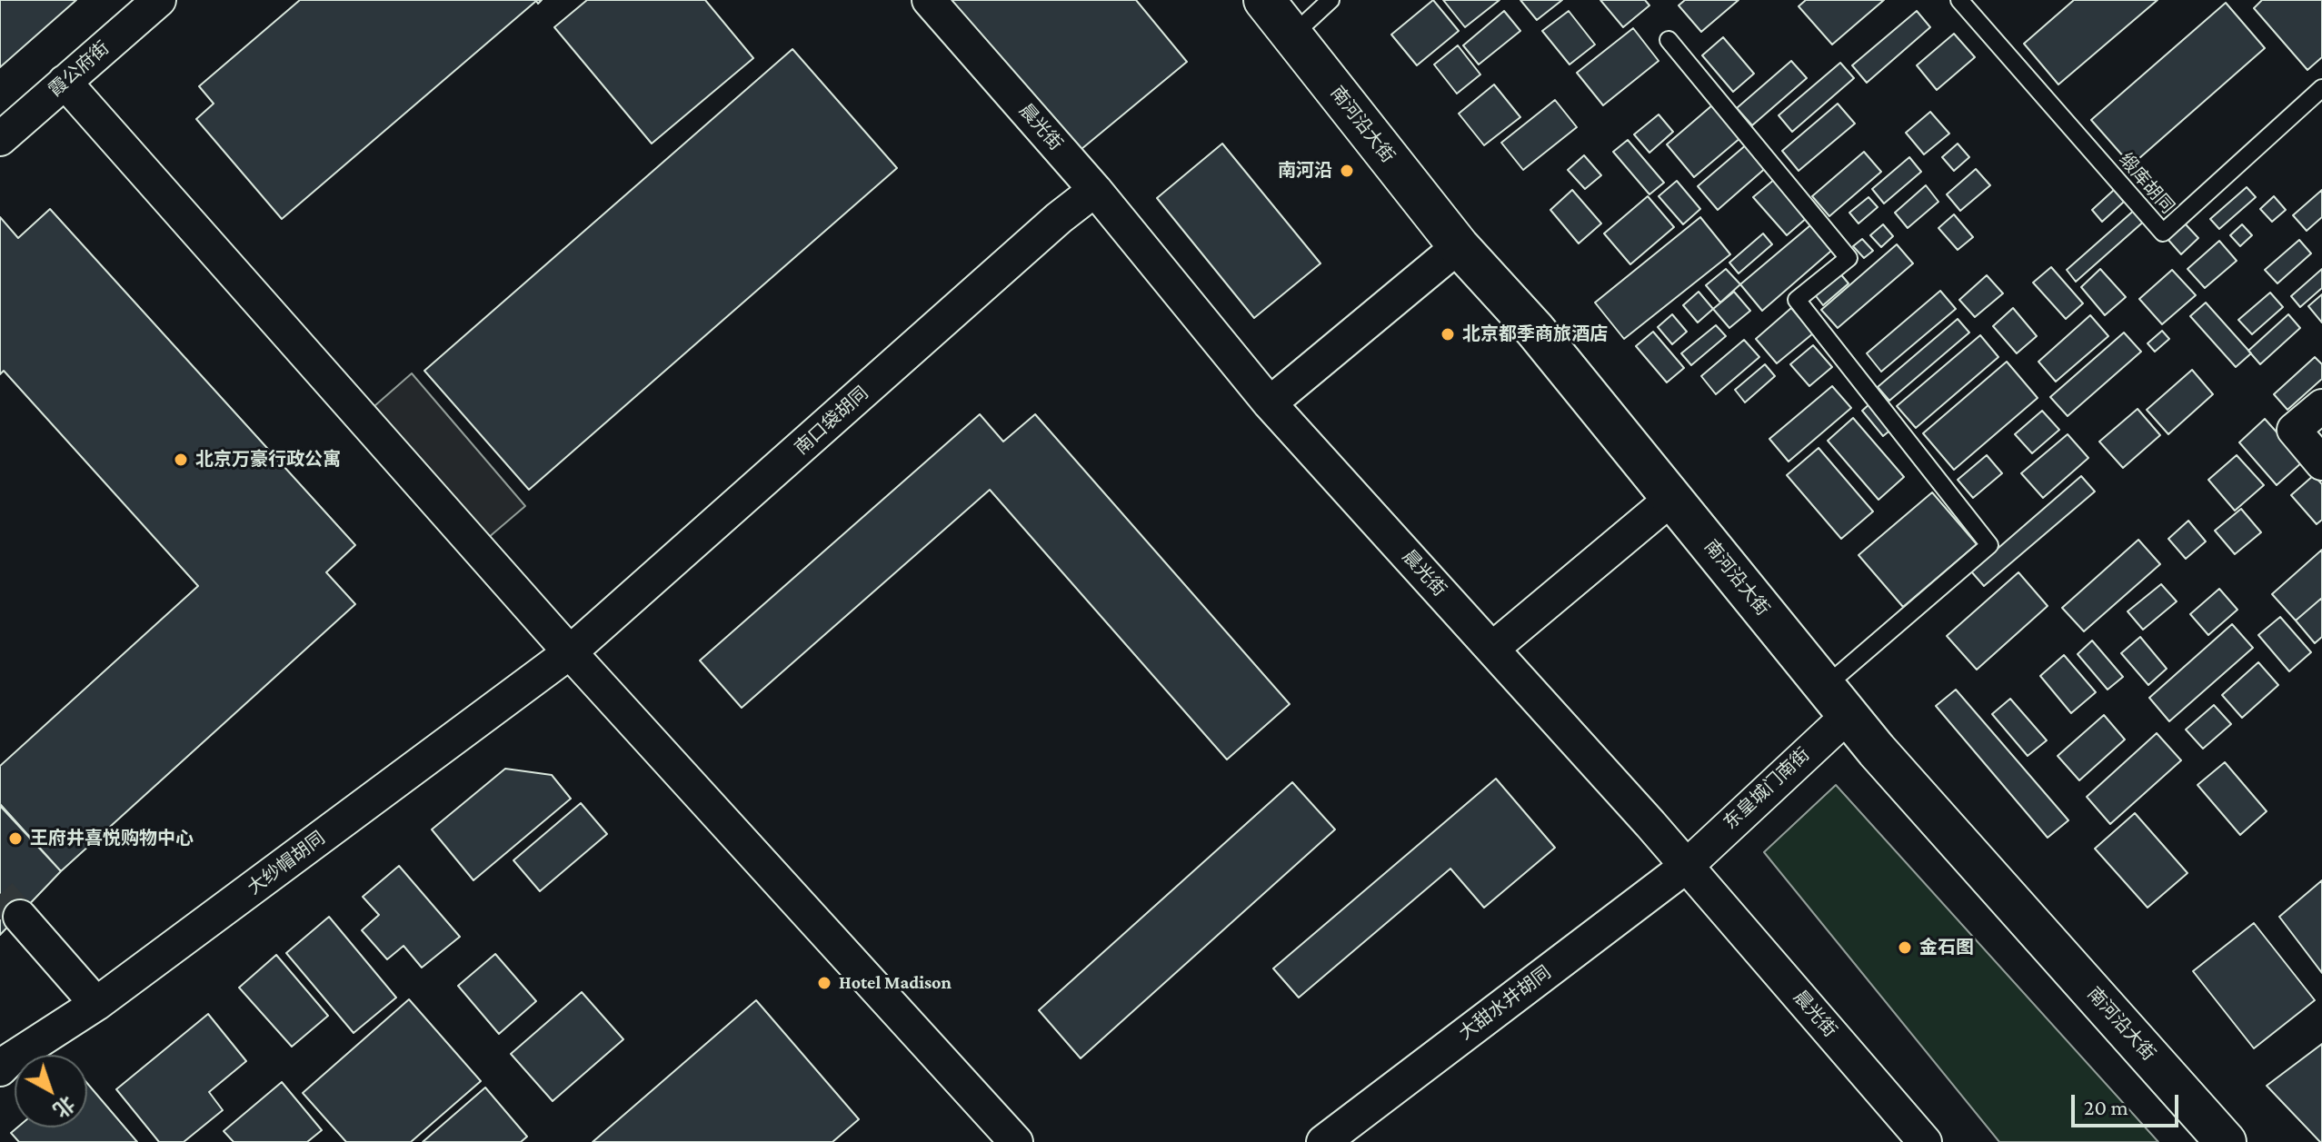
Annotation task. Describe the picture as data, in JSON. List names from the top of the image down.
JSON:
{
  "streets": {
    "main road": ["南河沿大街"],
    "street": [
      "霞公府街",
      "晨光街",
      "南口袋胡同",
      "东皇城门南街",
      "大纱帽胡同",
      "大甜水井胡同"
    ],
    "lane": ["缎库胡同"]
  },
  "crossings": [
    ["南河沿大街", "东皇城门南街"],
    ["晨光街", "南口袋胡同"],
    ["晨光街", "东皇城门南街"],
    ["晨光街", "大甜水井胡同"],
    ["南口袋胡同", "大纱帽胡同"],
    ["东皇城门南街", "大甜水井胡同"]
  ],
  "places": [
    "南河沿",
    "北京都季商旅酒店",
    "北京万豪行政公寓",
    "王府井喜悦购物中心",
    "金石图",
    "Hotel Madison"
  ],
  "scale_bar": "20 m",
  "north": "bottom right"
}
